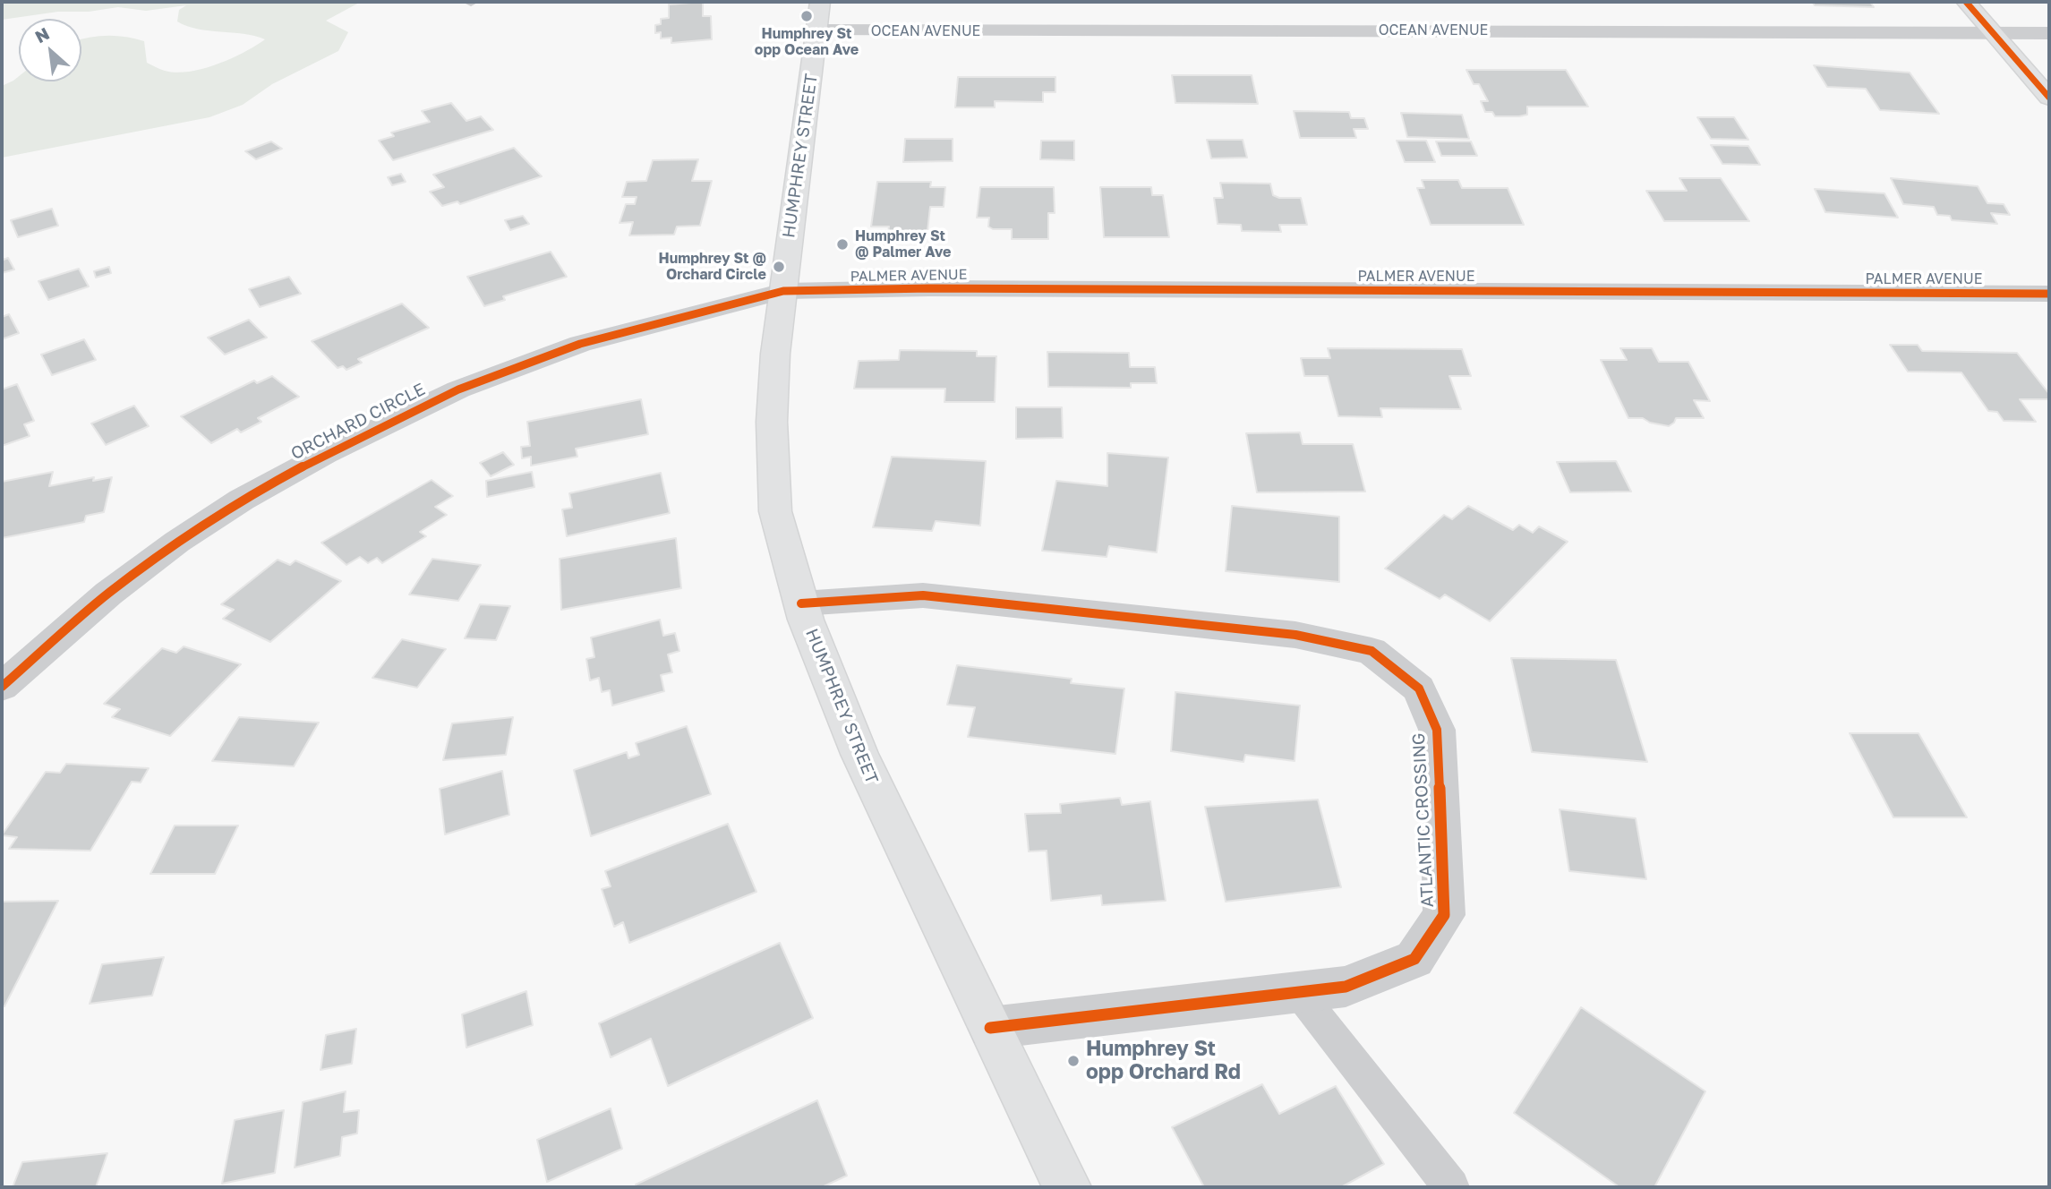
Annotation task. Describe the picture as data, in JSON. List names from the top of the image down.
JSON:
{
  "streets": {
    "main road": ["HUMPHREY STREET"],
    "street": [
      "OCEAN AVENUE",
      "PALMER AVENUE",
      "ORCHARD CIRCLE",
      "ATLANTIC CROSSING"
    ]
  },
  "crossings": [
    ["OCEAN AVENUE", "HUMPHREY STREET"],
    ["HUMPHREY STREET", "PALMER AVENUE"],
    ["HUMPHREY STREET", "ORCHARD CIRCLE"],
    ["HUMPHREY STREET", "ATLANTIC CROSSING"],
    ["PALMER AVENUE", "ORCHARD CIRCLE"]
  ],
  "places": [
    "Humphrey St opp Ocean Ave",
    "Humphrey St @ Palmer Ave",
    "Humphrey St @ Orchard Circle",
    "Humphrey St opp Orchard Rd"
  ],
  "north": "top left"
}
